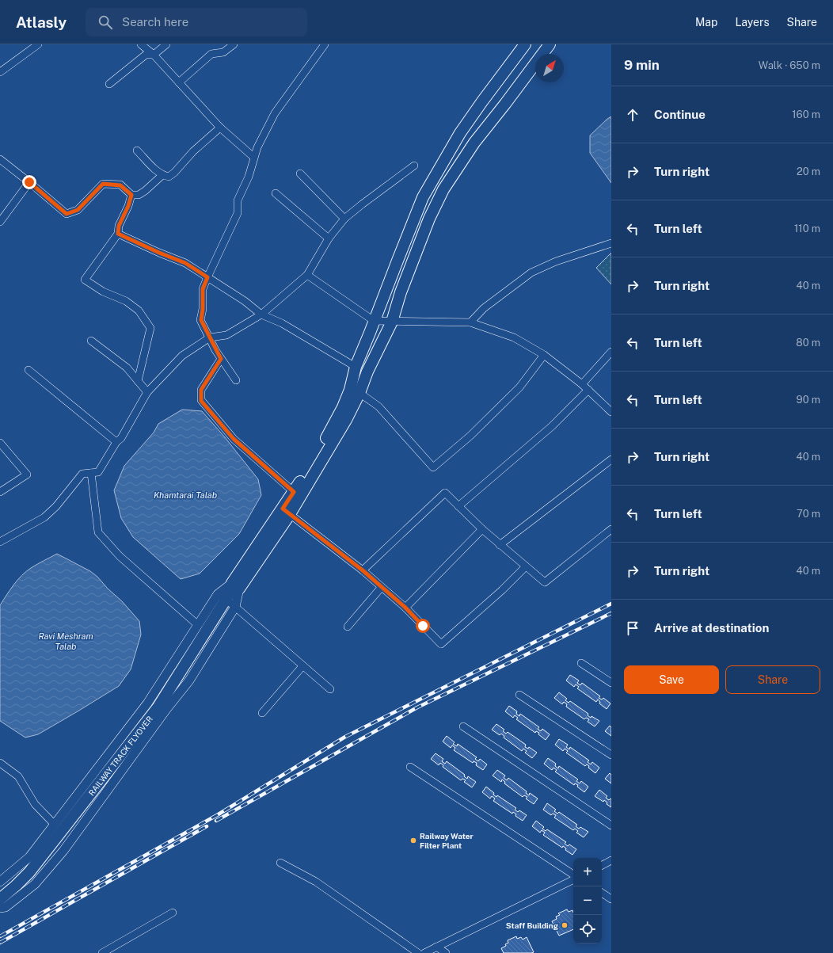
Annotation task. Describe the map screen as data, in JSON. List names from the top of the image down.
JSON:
{
  "streets": {
    "main road": ["RAILWAY TRACK FLYOVER"]
  },
  "water": ["Khamtarai Talab", "Ravi Meshram Talab"],
  "places": ["Railway Water Filter Plant", "Staff Building"],
  "north": "top right",
  "page": {
    "header": "Atlasly",
    "search": "Search here",
    "nav": ["Map", "Layers", "Share"],
    "heading": ["9 min", "Walk · 650 m"],
    "list": [
      ["Continue", "160 m"],
      ["Turn right", "20 m"],
      ["Turn left", "110 m"],
      ["Turn right", "40 m"],
      ["Turn left", "80 m"],
      ["Turn left", "90 m"],
      ["Turn right", "40 m"],
      ["Turn left", "70 m"],
      ["Turn right", "40 m"],
      "Arrive at destination"
    ],
    "buttons": ["Save", "Share"],
    "map_buttons": ["+", "−"]
  }
}
